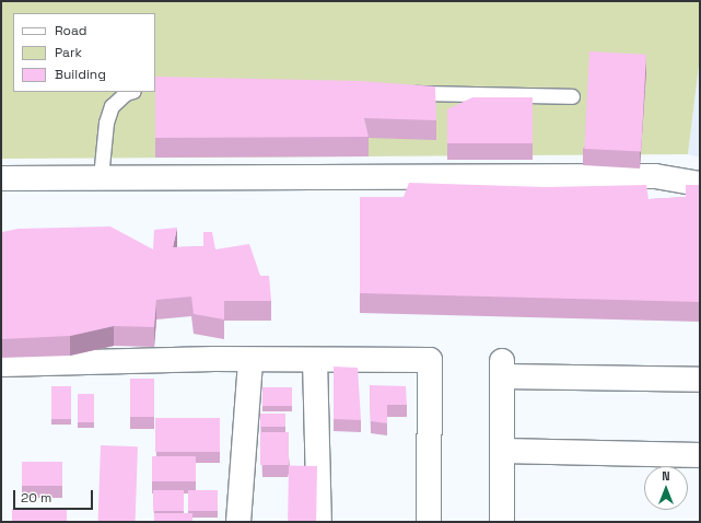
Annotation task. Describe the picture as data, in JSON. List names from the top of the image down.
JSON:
{
  "legend": ["Road", "Park", "Building"],
  "scale_bar": "20 m",
  "north": "top"
}
